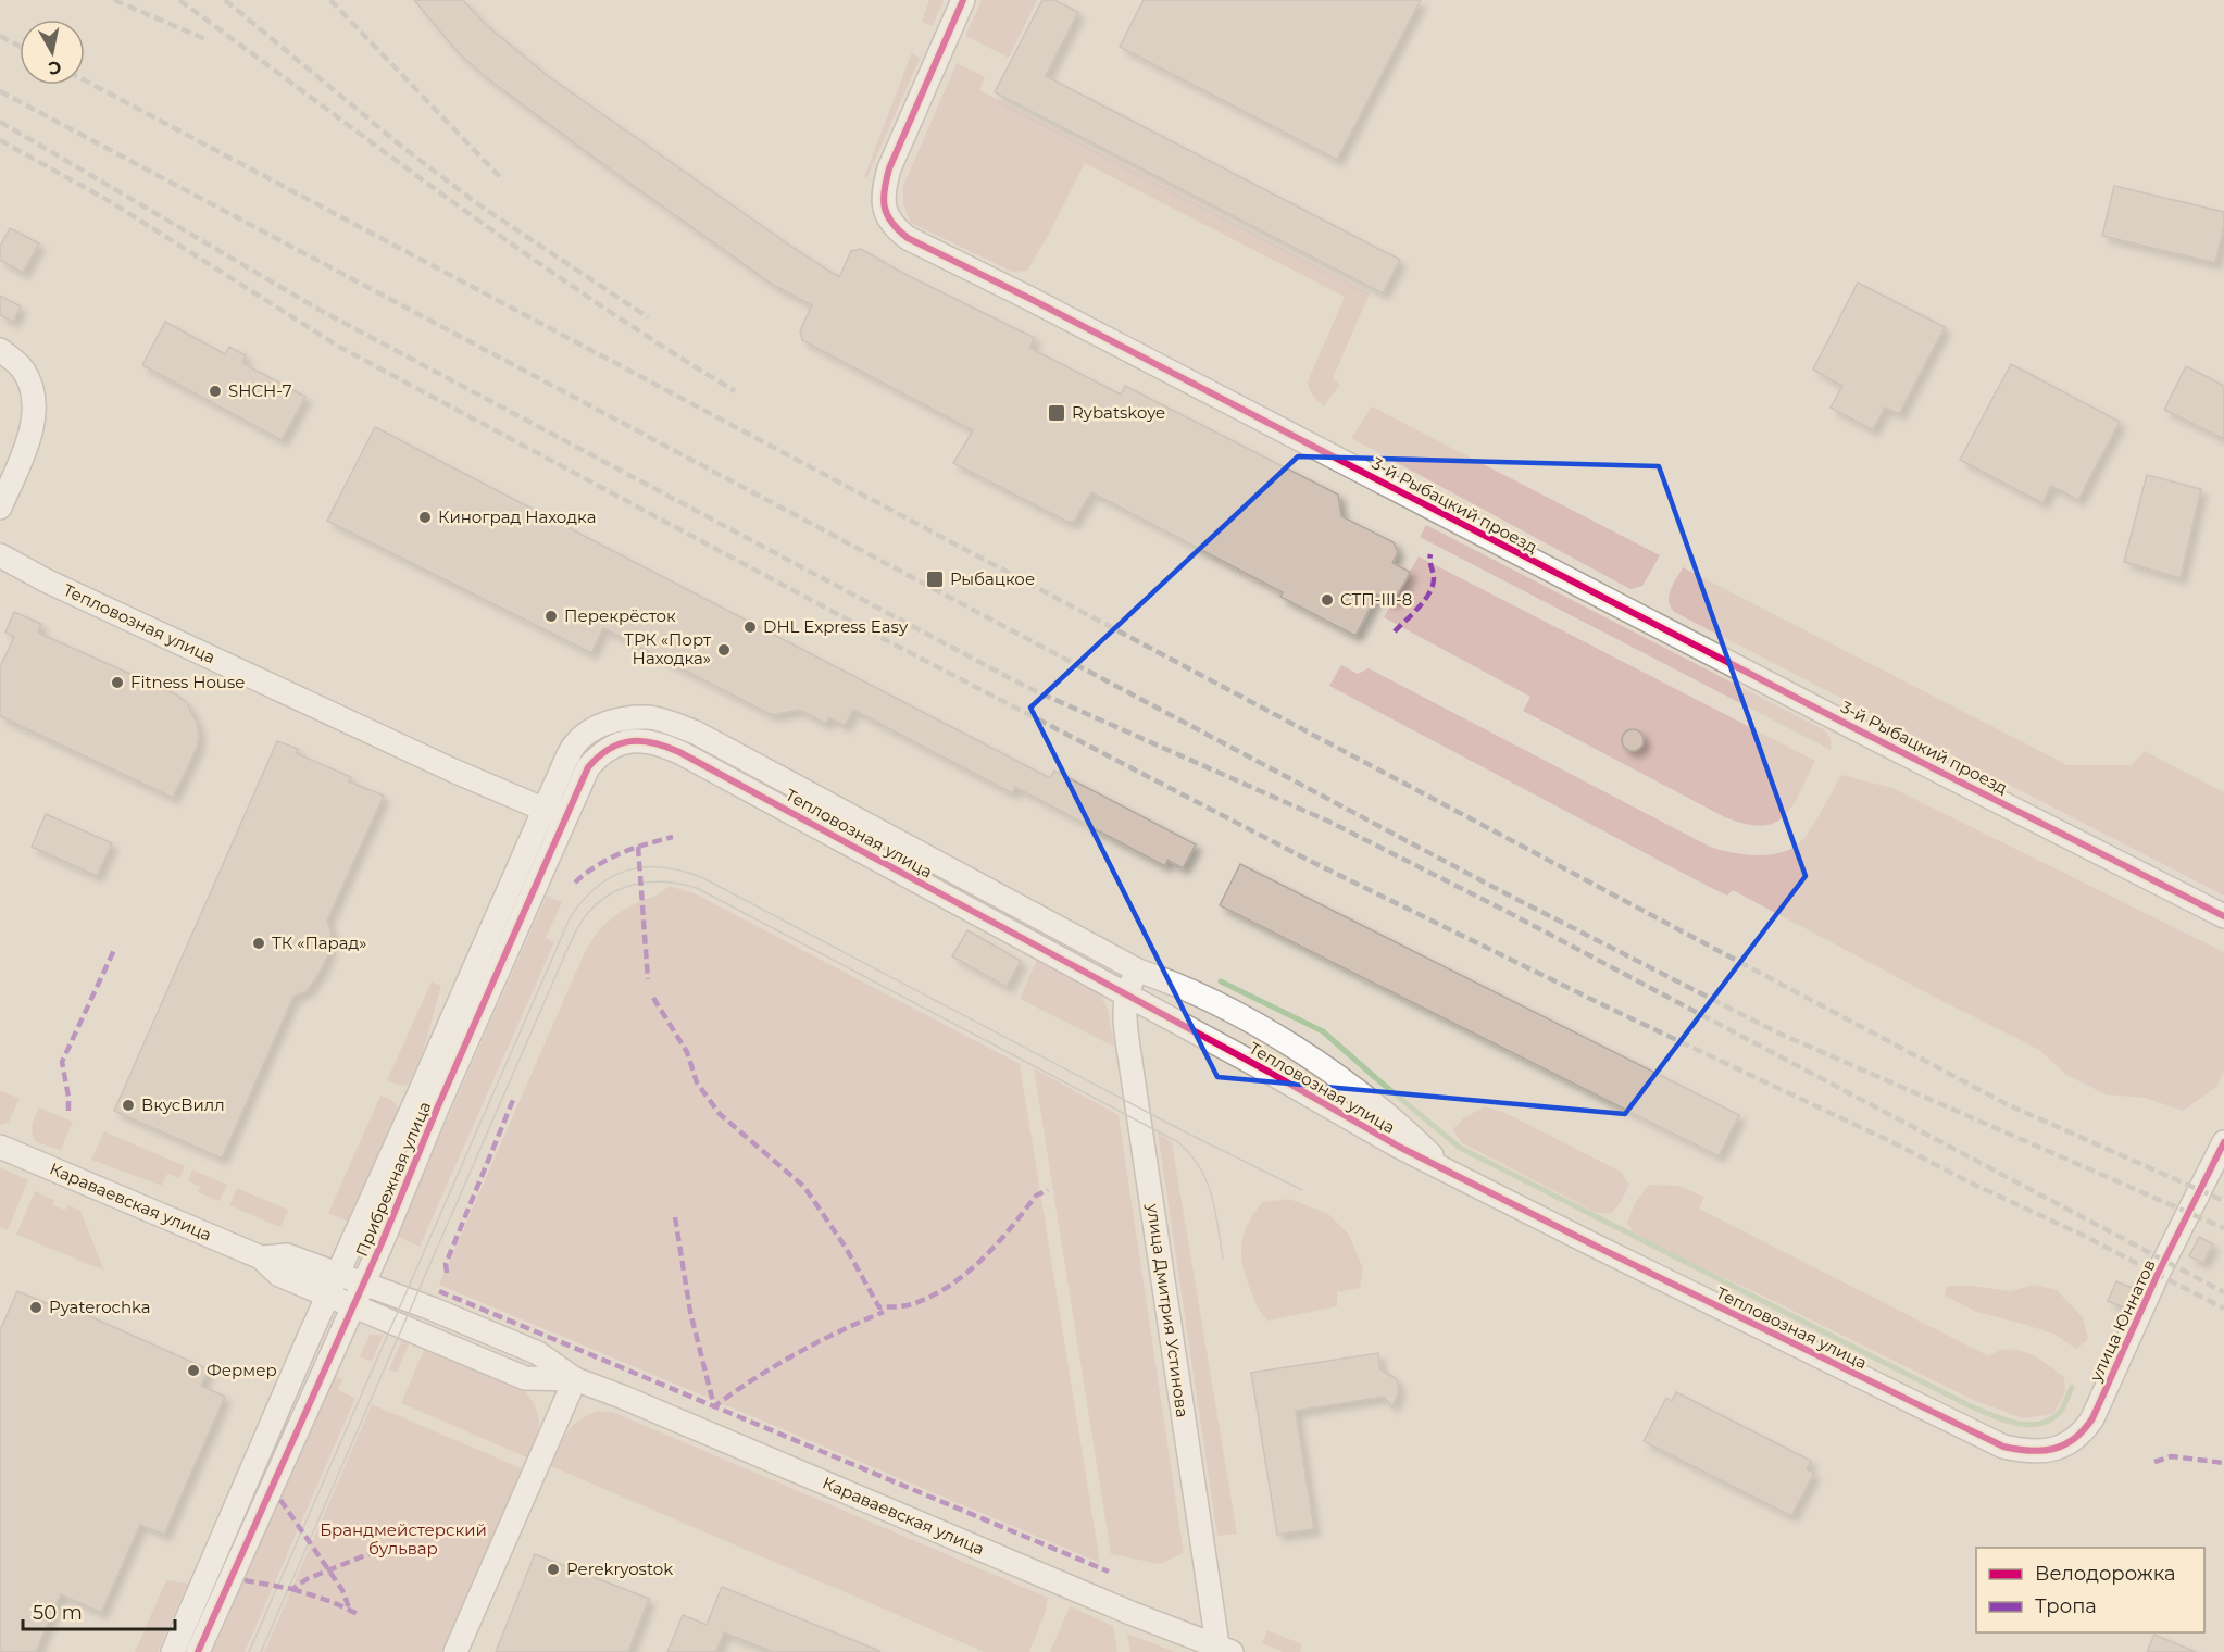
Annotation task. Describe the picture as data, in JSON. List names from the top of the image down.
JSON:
{
  "streets": {
    "street": [
      "3-й Рыбацкий проезд",
      "Тепловозная улица",
      "Прибрежная улица",
      "Караваевская улица",
      "улица Дмитрия Устинова",
      "улица Юннатов"
    ]
  },
  "crossings": [
    ["Тепловозная улица", "Прибрежная улица"],
    ["Тепловозная улица", "улица Дмитрия Устинова"],
    ["Тепловозная улица", "улица Юннатов"],
    ["Прибрежная улица", "Караваевская улица"],
    ["Караваевская улица", "улица Дмитрия Устинова"]
  ],
  "parks": ["Брандмейстерский бульвар"],
  "places": {
    "other": [
      "SHCH-7",
      "Киноград Находка",
      "СТП-III-8",
      "Перекрёсток",
      "DHL Express Easy",
      "ТРК «Порт Находка»",
      "Fitness House",
      "ТК «Парад»",
      "ВкусВилл",
      "Pyaterochka",
      "Фермер",
      "Perekryostok"
    ],
    "transit": ["Rybatskoye", "Рыбацкое"]
  },
  "legend": ["Велодорожка", "Тропа"],
  "scale_bar": "50 m",
  "north": "bottom"
}
